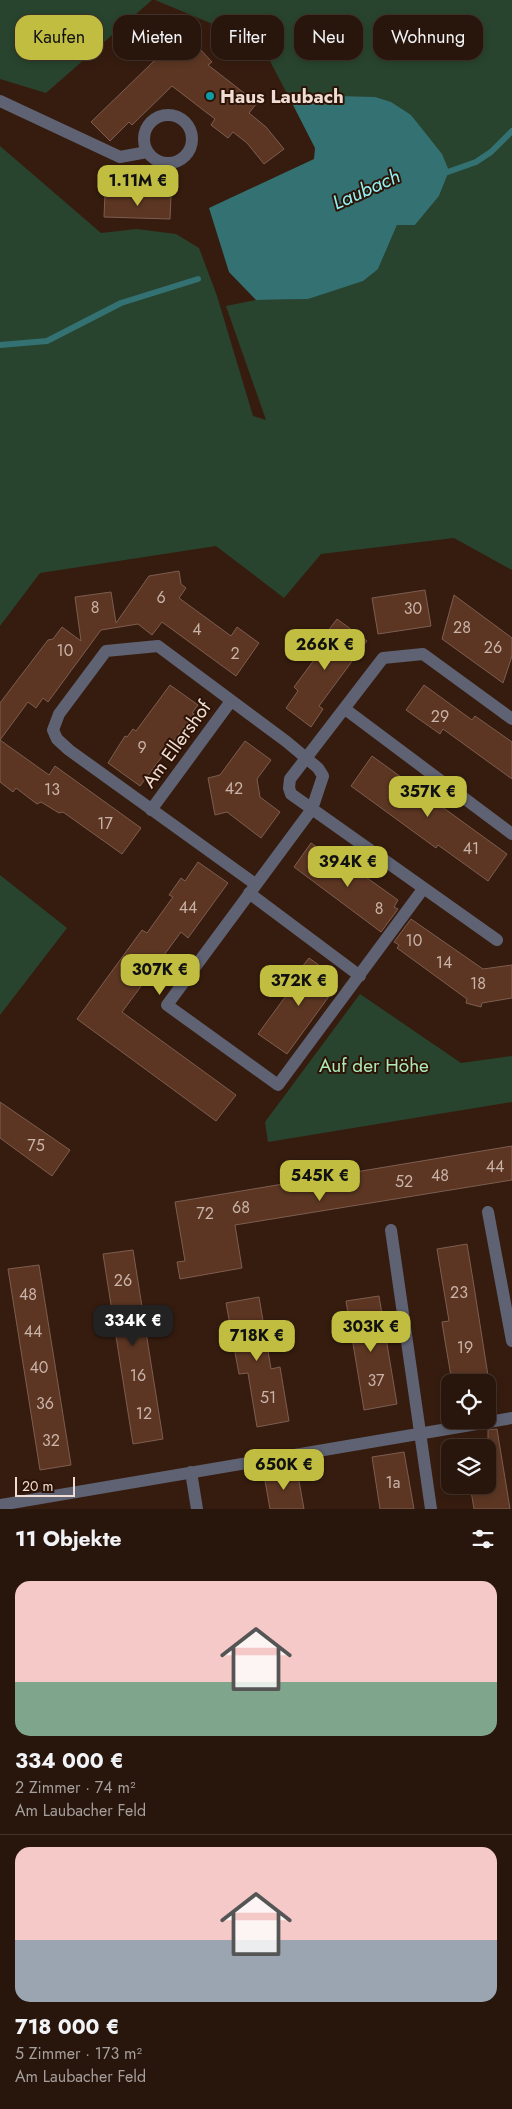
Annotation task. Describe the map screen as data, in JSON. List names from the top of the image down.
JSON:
{
  "streets": {
    "street": ["Am Ellershof"]
  },
  "water": ["Laubach"],
  "parks": ["Auf der Höhe"],
  "places": ["Haus Laubach"],
  "house_numbers": [
    "6",
    "8",
    "30",
    "28",
    "4",
    "26",
    "10",
    "2",
    "29",
    "9",
    "42",
    "13",
    "17",
    "41",
    "44",
    "8",
    "10",
    "14",
    "18",
    "75",
    "44",
    "48",
    "52",
    "68",
    "72",
    "26",
    "23",
    "48",
    "44",
    "19",
    "40",
    "16",
    "37",
    "51",
    "36",
    "12",
    "32",
    "1a"
  ],
  "scale_bar": "20 m",
  "page": {
    "chip": [
      "Kaufen",
      "Mieten",
      "Filter",
      "Neu",
      "Wohnung"
    ],
    "price": [
      "1.11M €",
      "266K €",
      "357K €",
      "394K €",
      "307K €",
      "372K €",
      "545K €",
      "334K €",
      "303K €",
      "718K €",
      "650K €"
    ],
    "scale": "20 m",
    "heading": "11 Objekte",
    "list": [
      {
        "name": "334 000 €",
        "note": "2 Zimmer · 74 m² · Am Laubacher Feld"
      },
      {
        "name": "718 000 €",
        "note": "5 Zimmer · 173 m² · Am Laubacher Feld"
      }
    ]
  }
}
